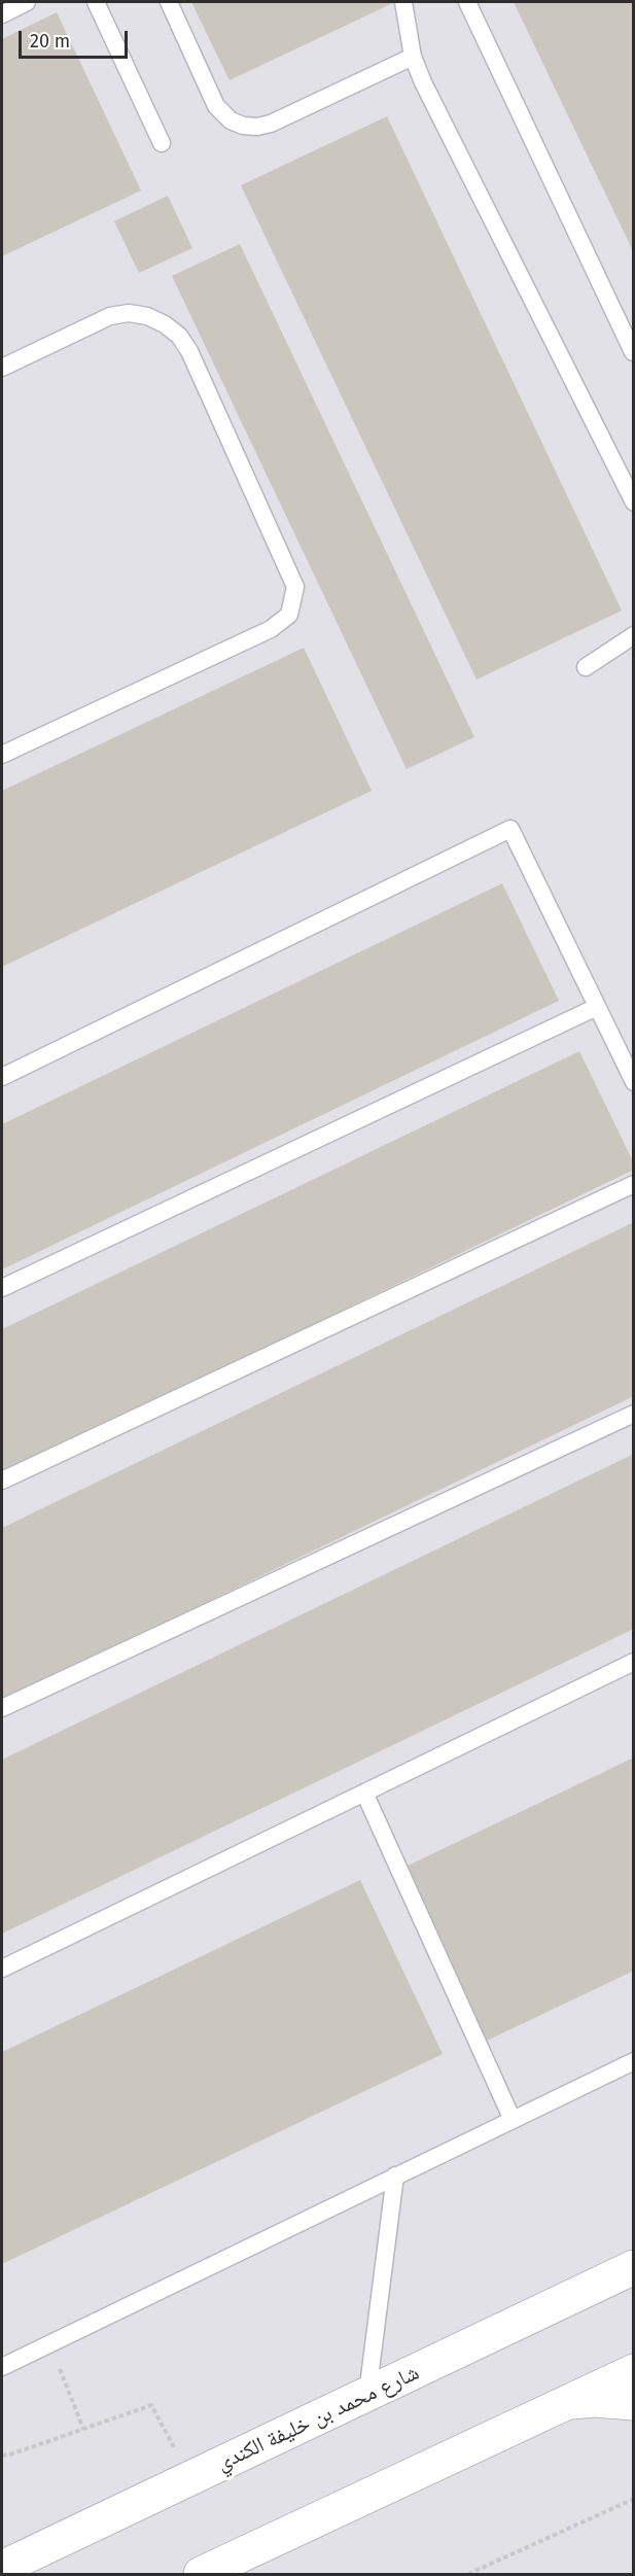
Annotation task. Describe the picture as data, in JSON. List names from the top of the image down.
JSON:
{
  "streets": {
    "main road": ["شارع محمد بن خليفة الكندي"]
  },
  "scale_bar": "20 m"
}
